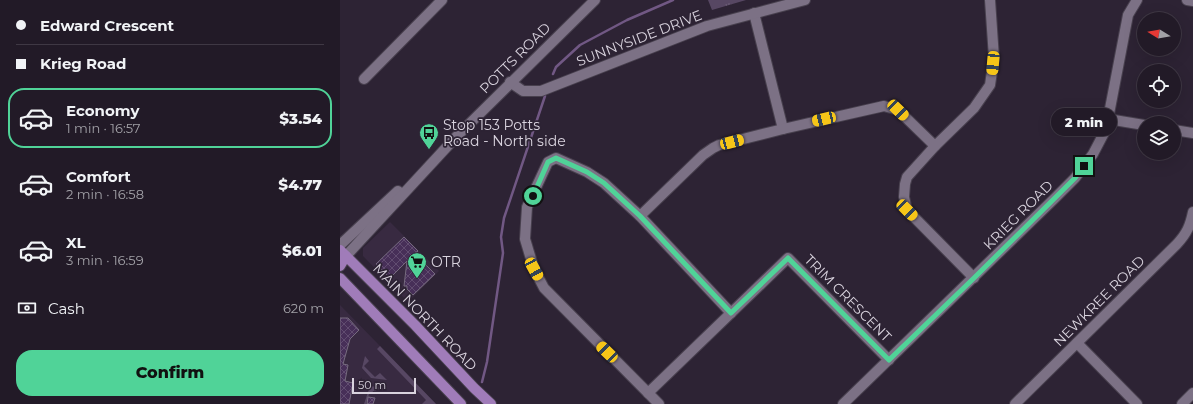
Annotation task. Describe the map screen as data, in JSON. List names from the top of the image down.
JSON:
{
  "streets": {
    "main road": ["MAIN NORTH ROAD"],
    "street": [
      "SUNNYSIDE DRIVE",
      "POTTS ROAD",
      "KRIEG ROAD",
      "TRIM CRESCENT",
      "NEWKREE ROAD"
    ]
  },
  "crossings": [
    ["SUNNYSIDE DRIVE", "POTTS ROAD"],
    ["POTTS ROAD", "MAIN NORTH ROAD"],
    ["KRIEG ROAD", "TRIM CRESCENT"]
  ],
  "places": {
    "bus stop": ["Stop 153 Potts Road - North side"],
    "supermarket": ["OTR"]
  },
  "scale_bar": "50 m",
  "north": "left",
  "page": {
    "banner": ["Edward Crescent", "Krieg Road"],
    "list": [
      {
        "name": "Economy",
        "note": "1 min · 16:57",
        "value": "$3.54"
      },
      {
        "name": "Comfort",
        "note": "2 min · 16:58",
        "value": "$4.77"
      },
      {
        "name": "XL",
        "note": "3 min · 16:59",
        "value": "$6.01"
      }
    ],
    "bubble": "2 min",
    "pay": ["Cash", "620 m"],
    "buttons": "Confirm",
    "scale": "50 m"
  }
}
